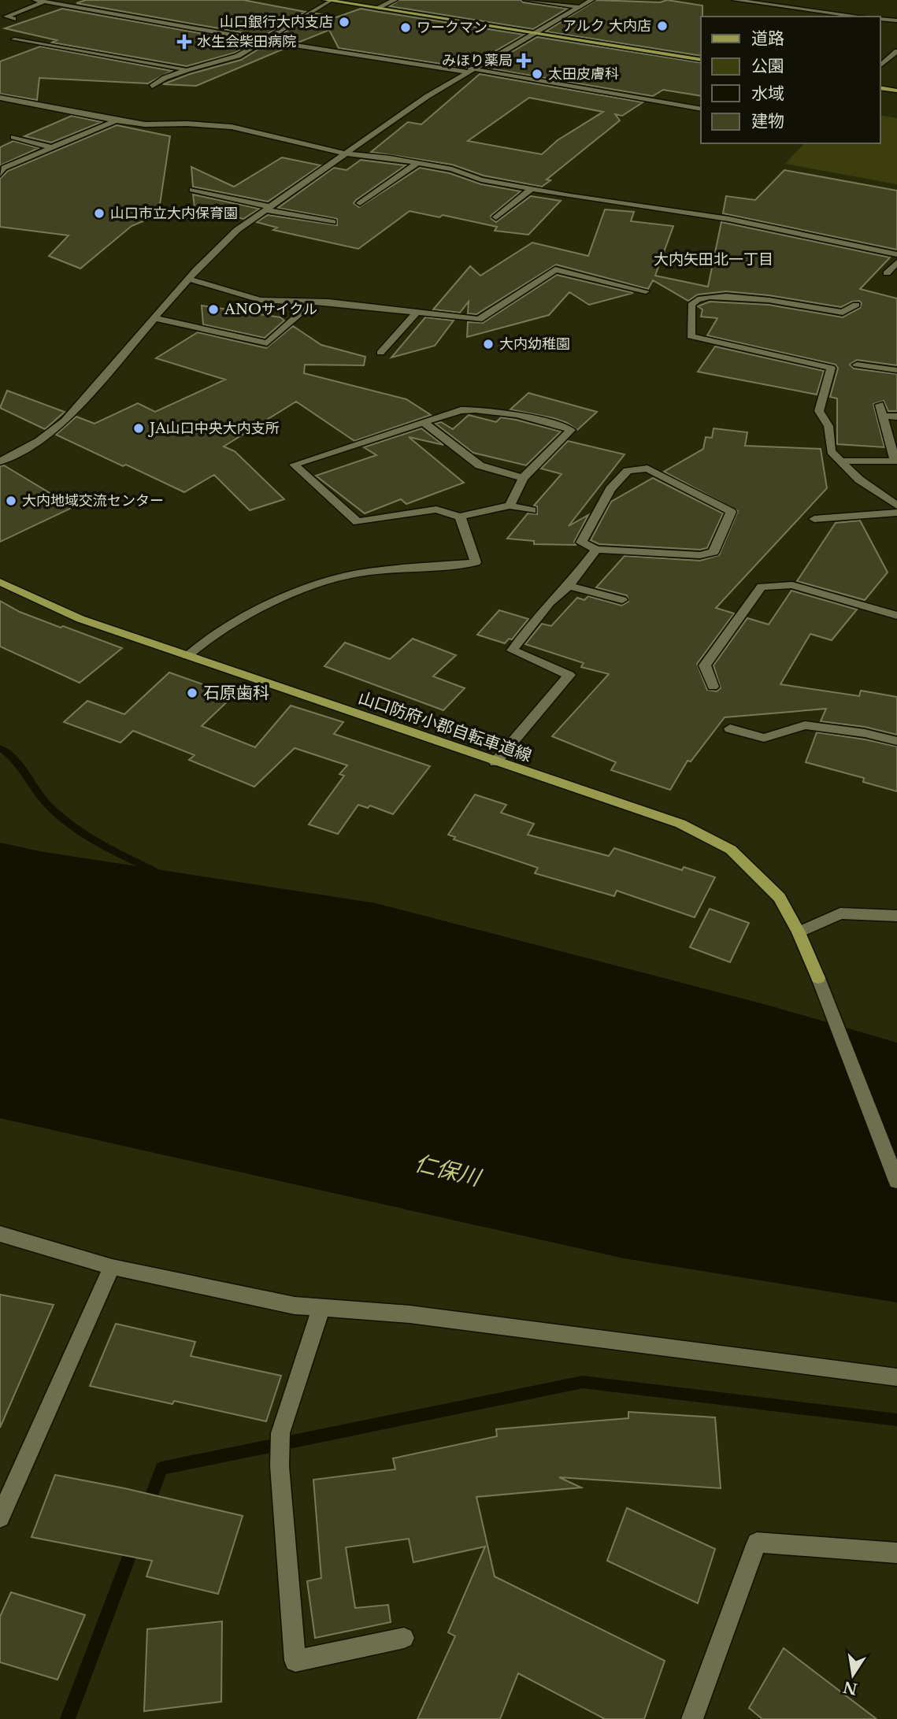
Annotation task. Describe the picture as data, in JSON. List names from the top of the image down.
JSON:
{
  "streets": {
    "main road": ["山口防府小郡自転車道線"]
  },
  "districts": ["大内矢田北一丁目"],
  "water": ["仁保川"],
  "places": {
    "other": [
      "山口銀行大内支店",
      "アルク 大内店",
      "ワークマン",
      "太田皮膚科",
      "山口市立大内保育園",
      "ANOサイクル",
      "大内幼稚園",
      "JA山口中央大内支所",
      "大内地域交流センター",
      "石原歯科"
    ],
    "health": ["水生会柴田病院", "みほり薬局"]
  },
  "legend": [
    "道路",
    "公園",
    "水域",
    "建物"
  ],
  "north": "bottom"
}
